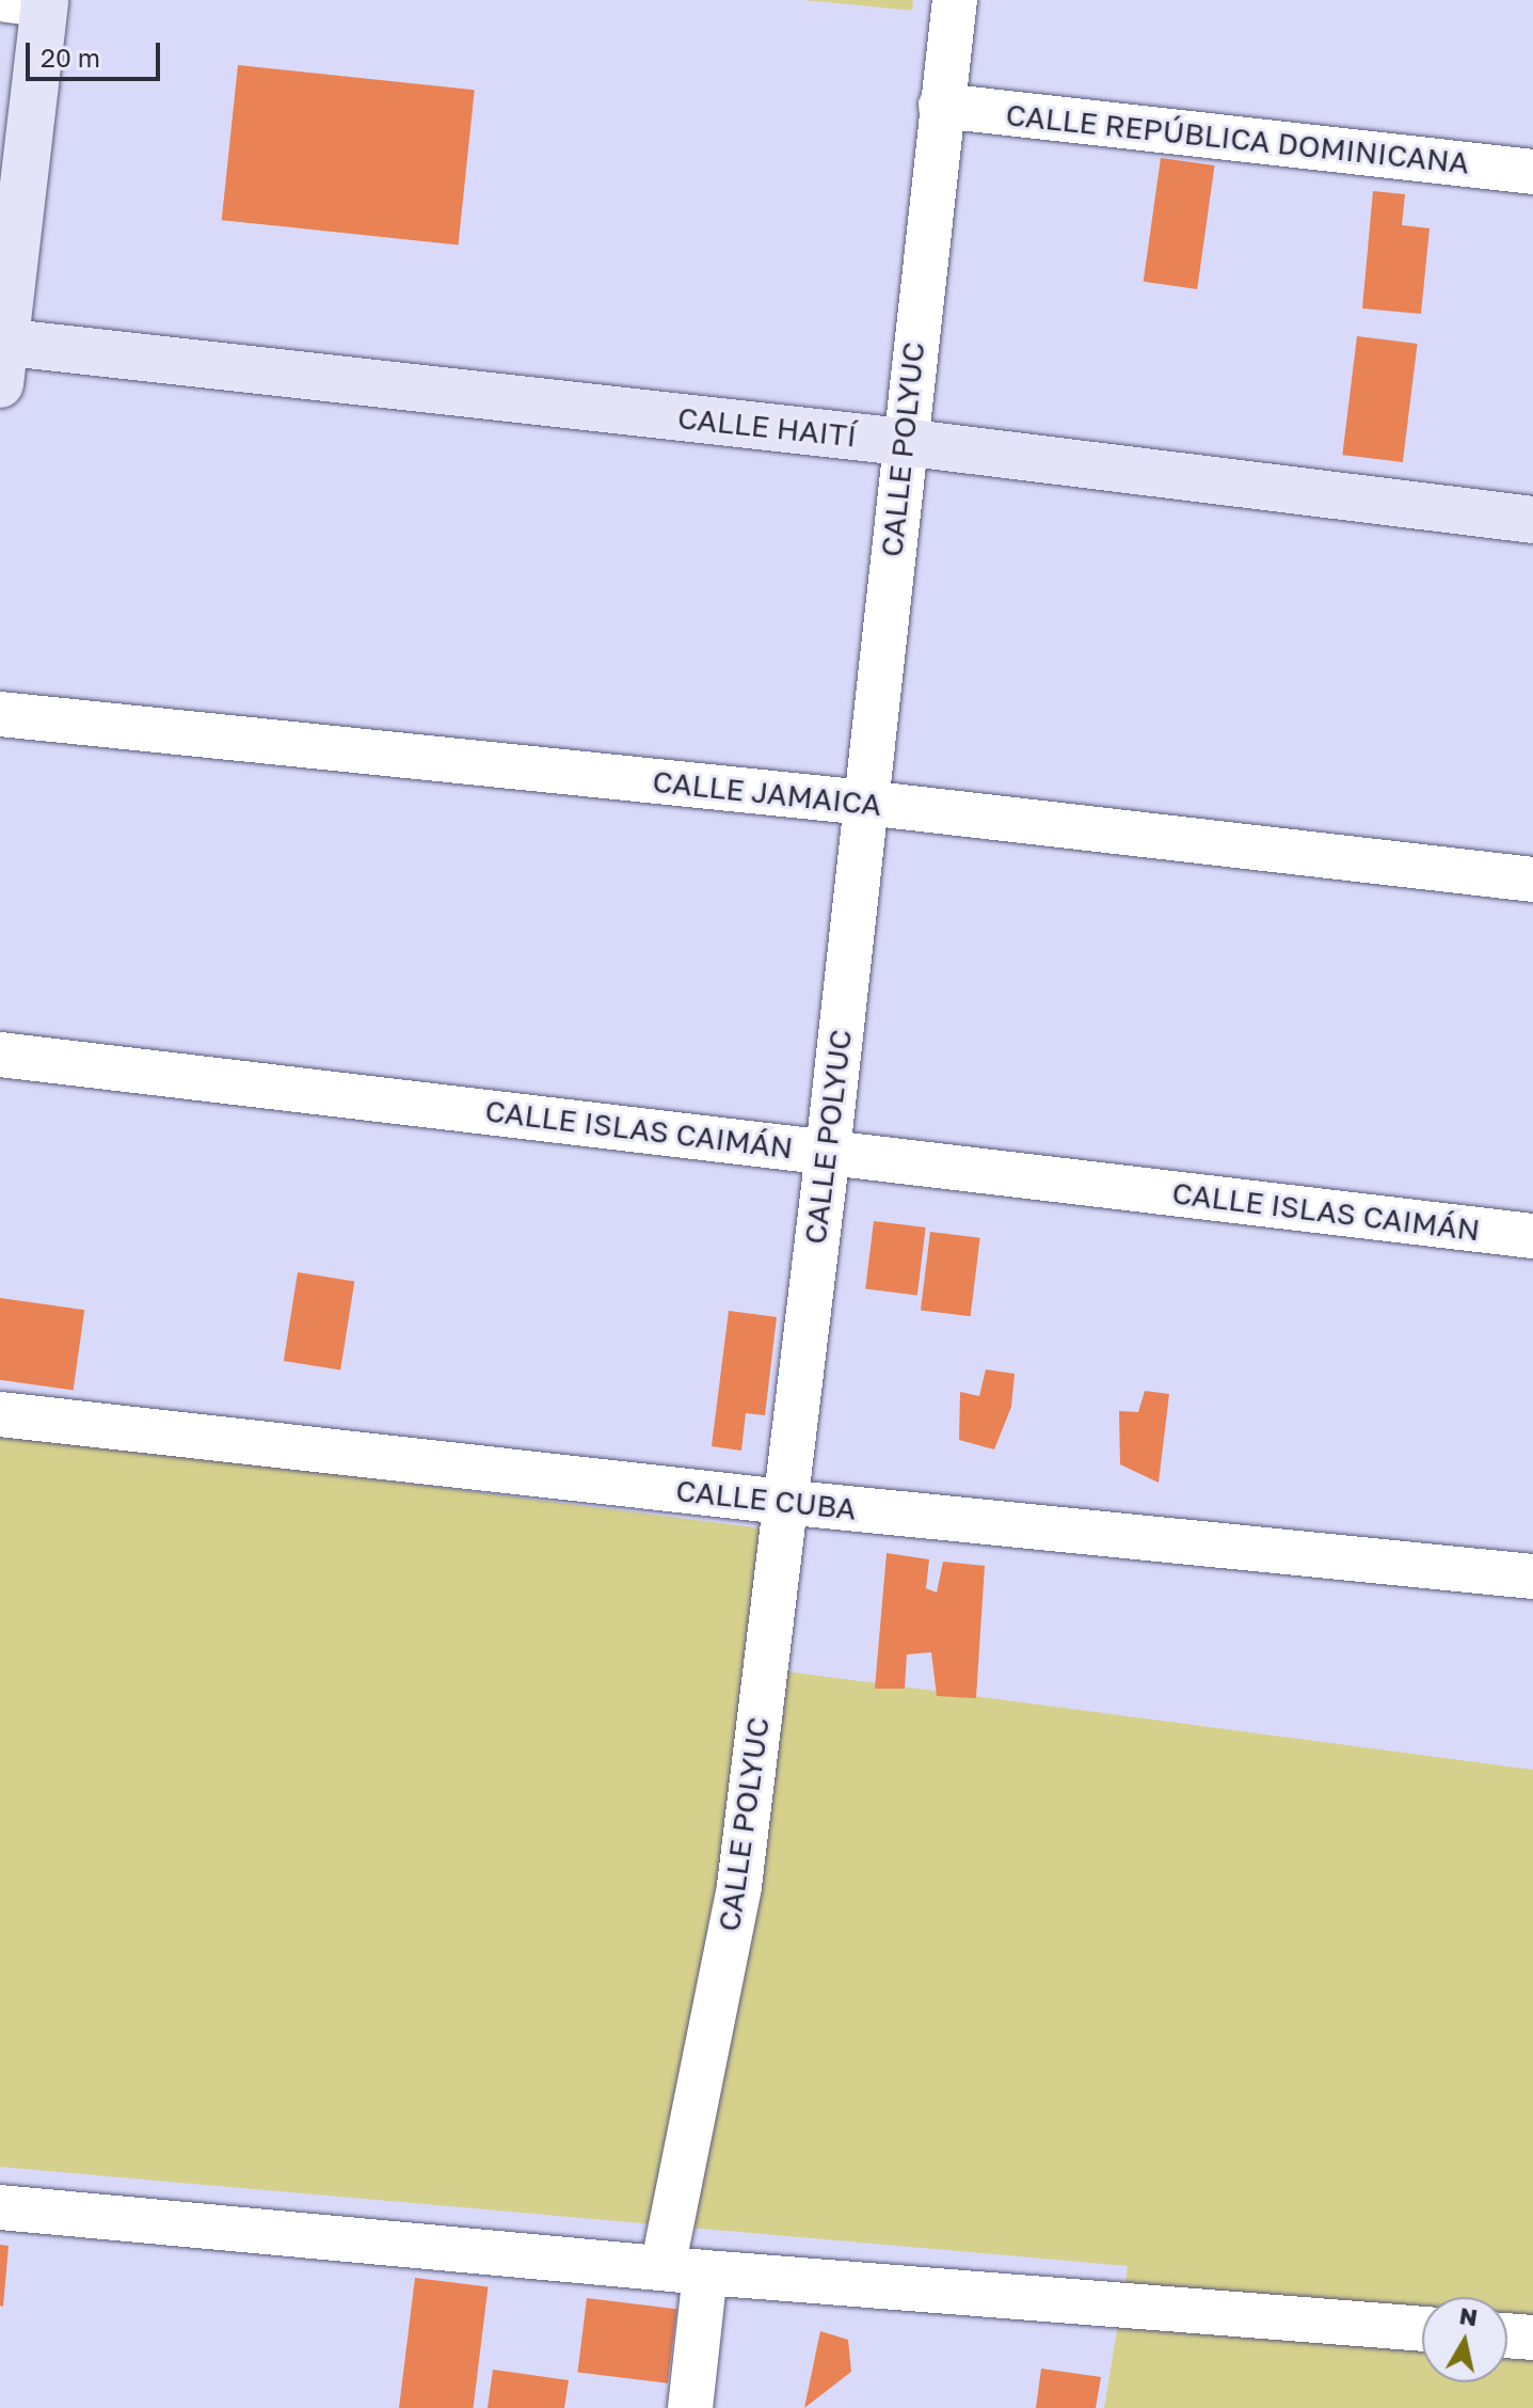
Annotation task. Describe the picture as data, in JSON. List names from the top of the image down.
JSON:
{
  "streets": {
    "street": [
      "CALLE REPÚBLICA DOMINICANA",
      "CALLE HAITÍ",
      "CALLE POLYUC",
      "CALLE JAMAICA",
      "CALLE ISLAS CAIMÁN",
      "CALLE CUBA"
    ]
  },
  "crossings": [
    ["CALLE REPÚBLICA DOMINICANA", "CALLE POLYUC"],
    ["CALLE HAITÍ", "CALLE POLYUC"],
    ["CALLE POLYUC", "CALLE JAMAICA"],
    ["CALLE POLYUC", "CALLE ISLAS CAIMÁN"],
    ["CALLE POLYUC", "CALLE CUBA"]
  ],
  "scale_bar": "20 m",
  "north": "top"
}
